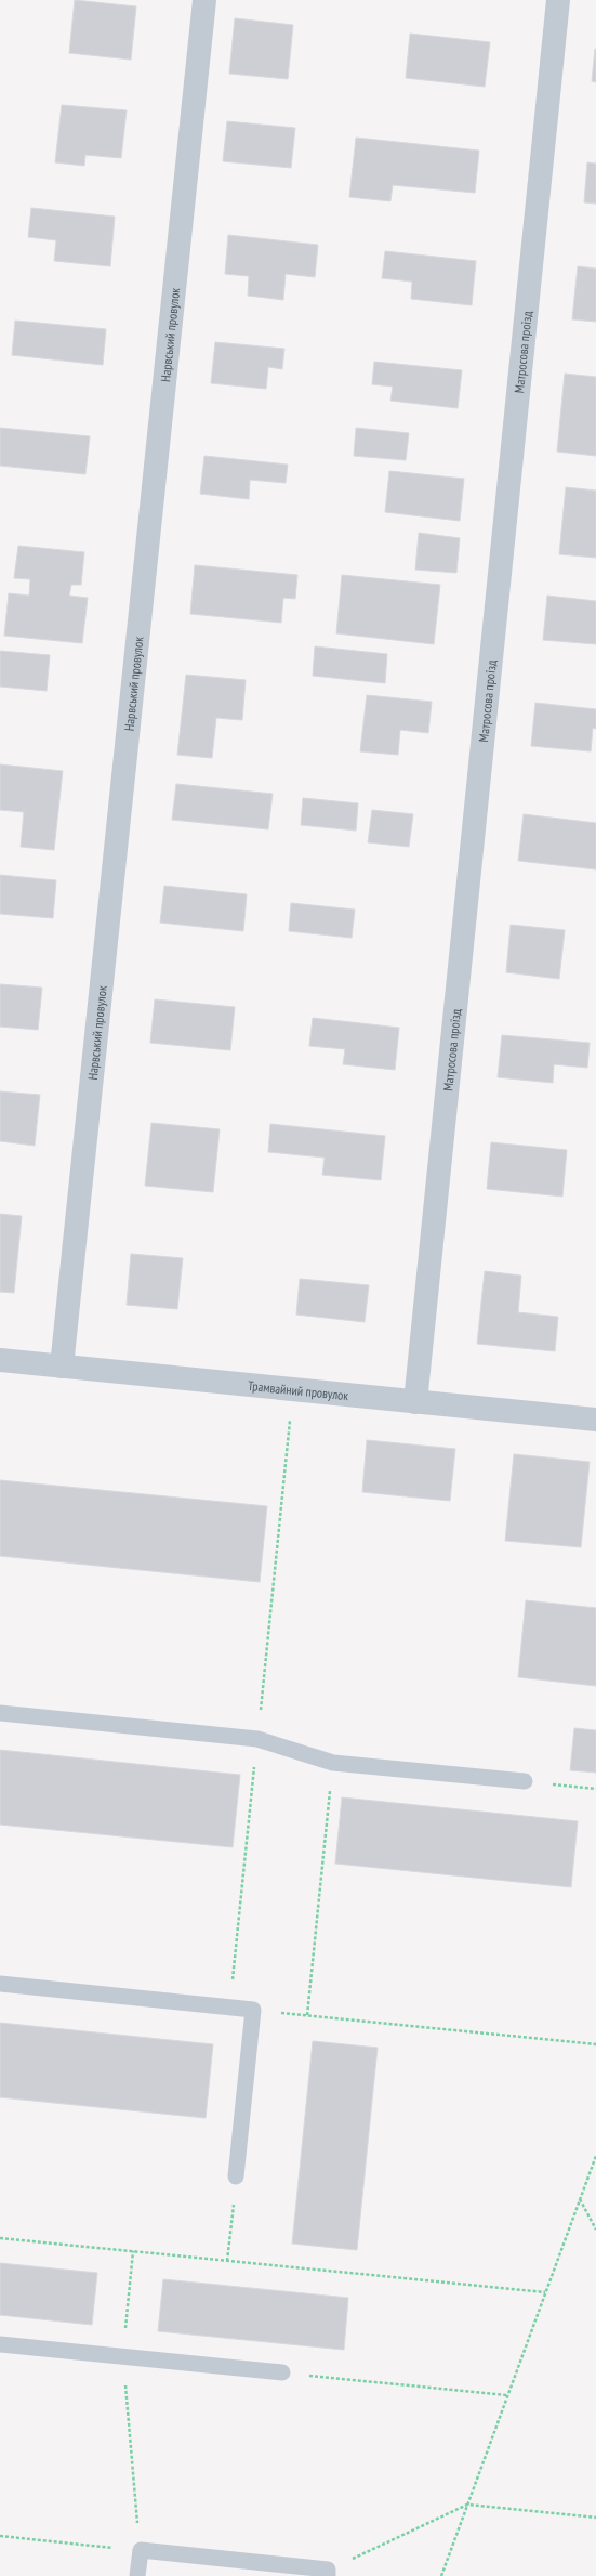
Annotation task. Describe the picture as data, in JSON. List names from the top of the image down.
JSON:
{
  "streets": {
    "street": ["Нарвський провулок", "Матросова проїзд", "Трамвайний провулок"]
  },
  "crossings": [
    ["Нарвський провулок", "Трамвайний провулок"],
    ["Матросова проїзд", "Трамвайний провулок"]
  ]
}
